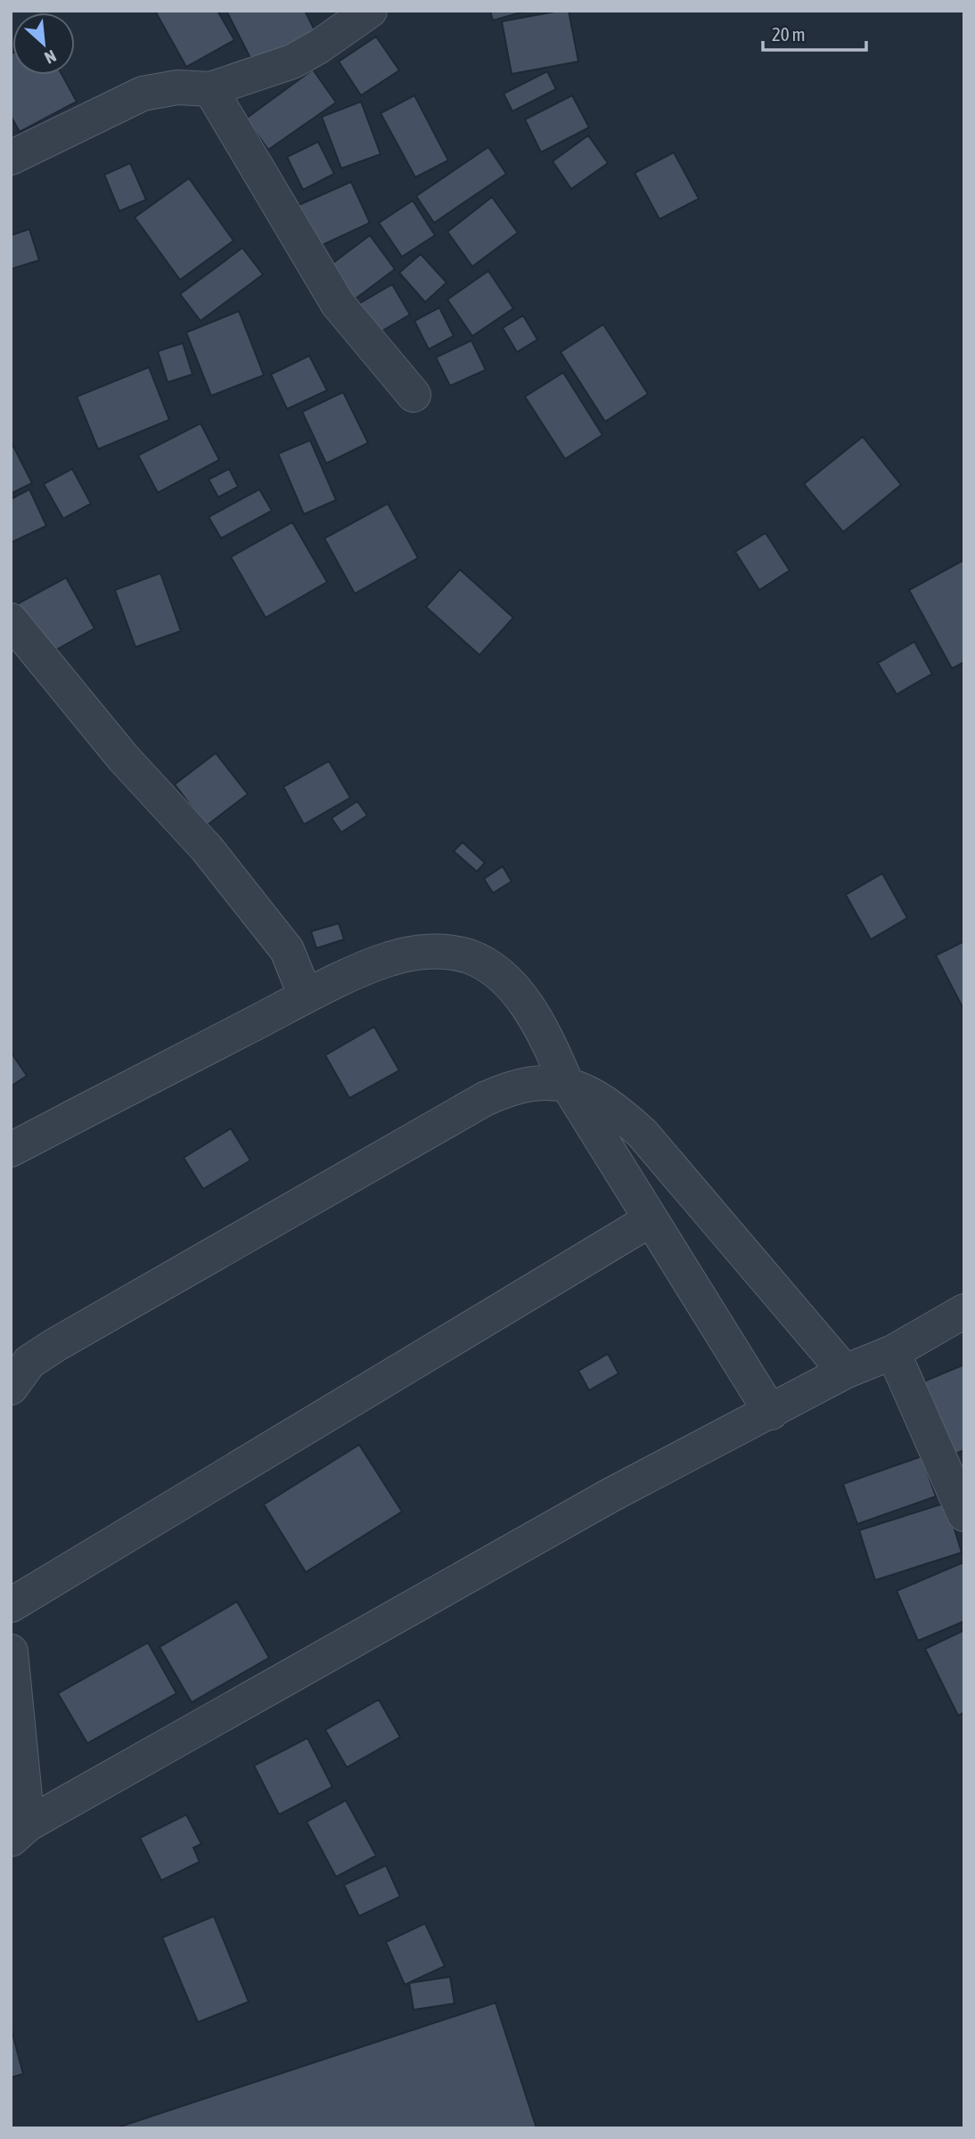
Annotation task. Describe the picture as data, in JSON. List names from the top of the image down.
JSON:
{
  "scale_bar": "20 m",
  "north": "bottom right"
}
